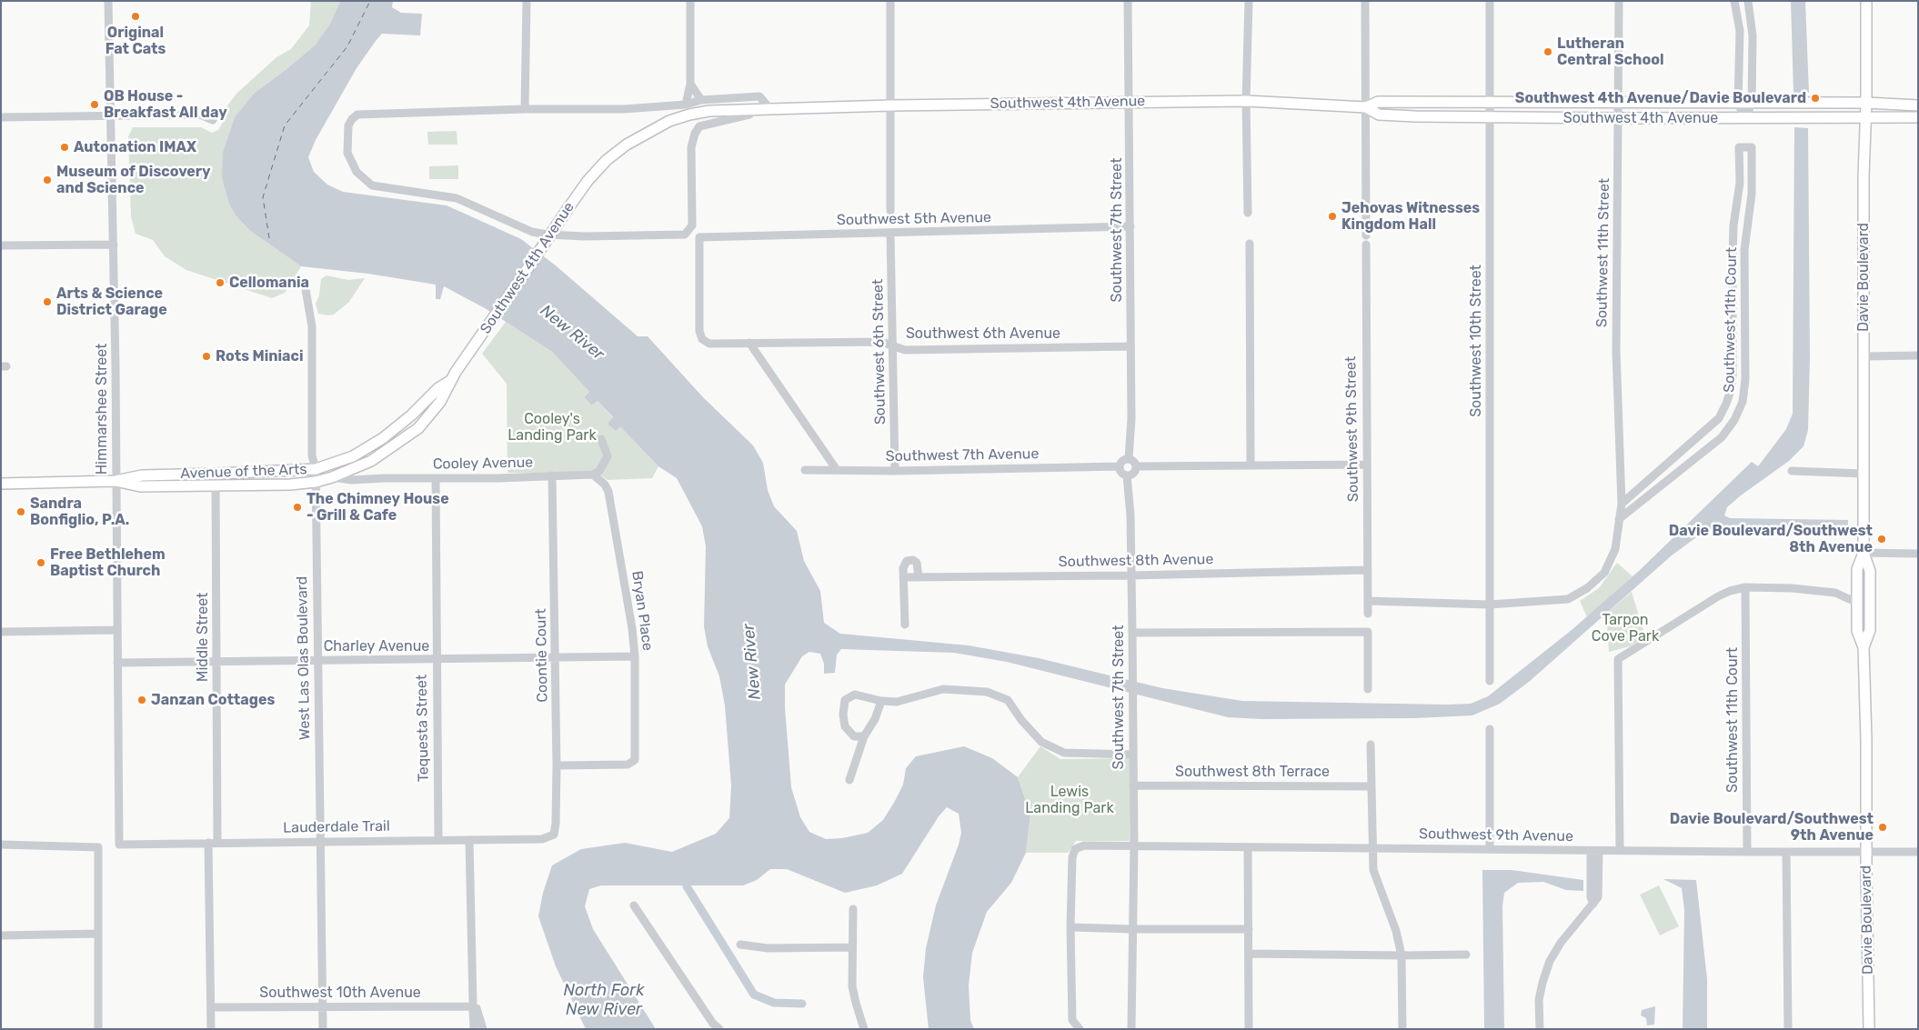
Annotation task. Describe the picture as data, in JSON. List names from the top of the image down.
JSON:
{
  "streets": {
    "main road": ["Southwest 4th Avenue", "Davie Boulevard", "Avenue of the Arts"],
    "street": [
      "Southwest 5th Avenue",
      "Southwest 7th Street",
      "Southwest 11th Street",
      "Southwest 11th Court",
      "Southwest 6th Avenue",
      "Southwest 10th Street",
      "Southwest 6th Street",
      "Himmarshee Street",
      "Southwest 9th Street",
      "Southwest 7th Avenue",
      "Cooley Avenue",
      "Southwest 8th Avenue",
      "Bryan Place",
      "Middle Street",
      "Charley Avenue",
      "Coontie Court",
      "West Las Olas Boulevard",
      "Tequesta Street",
      "Southwest 8th Terrace",
      "Lauderdale Trail",
      "Southwest 9th Avenue",
      "Southwest 10th Avenue"
    ]
  },
  "crossings": [
    ["Southwest 4th Avenue", "Southwest 7th Street"],
    ["Southwest 4th Avenue", "Southwest 11th Street"],
    ["Southwest 4th Avenue", "Davie Boulevard"],
    ["Southwest 4th Avenue", "Southwest 10th Street"],
    ["Southwest 4th Avenue", "Cooley Avenue"],
    ["Southwest 4th Avenue", "Avenue of the Arts"],
    ["Southwest 4th Avenue", "West Las Olas Boulevard"],
    ["Southwest 5th Avenue", "Southwest 7th Street"],
    ["Southwest 5th Avenue", "Southwest 6th Avenue"],
    ["Southwest 5th Avenue", "Southwest 6th Street"],
    ["Southwest 7th Street", "Southwest 6th Avenue"],
    ["Southwest 7th Street", "Southwest 7th Avenue"],
    ["Southwest 7th Street", "Southwest 8th Avenue"],
    ["Southwest 7th Street", "Southwest 8th Terrace"],
    ["Southwest 7th Street", "Southwest 9th Avenue"],
    ["Southwest 11th Street", "Southwest 11th Court"],
    ["Davie Boulevard", "Southwest 9th Avenue"],
    ["Southwest 11th Court", "Southwest 9th Avenue"],
    ["Southwest 6th Avenue", "Southwest 6th Street"],
    ["Southwest 6th Street", "Southwest 7th Avenue"],
    ["Himmarshee Street", "Avenue of the Arts"],
    ["Himmarshee Street", "Charley Avenue"],
    ["Himmarshee Street", "Lauderdale Trail"],
    ["Southwest 9th Street", "Southwest 8th Avenue"],
    ["Cooley Avenue", "Bryan Place"],
    ["Cooley Avenue", "Coontie Court"],
    ["Cooley Avenue", "Tequesta Street"],
    ["Avenue of the Arts", "Middle Street"],
    ["Avenue of the Arts", "West Las Olas Boulevard"],
    ["Bryan Place", "Charley Avenue"],
    ["Bryan Place", "Coontie Court"],
    ["Middle Street", "Charley Avenue"],
    ["Middle Street", "Lauderdale Trail"],
    ["Middle Street", "Southwest 10th Avenue"],
    ["Charley Avenue", "Coontie Court"],
    ["Charley Avenue", "West Las Olas Boulevard"],
    ["Charley Avenue", "Tequesta Street"],
    ["Coontie Court", "Lauderdale Trail"],
    ["West Las Olas Boulevard", "Lauderdale Trail"],
    ["West Las Olas Boulevard", "Southwest 10th Avenue"],
    ["Tequesta Street", "Lauderdale Trail"]
  ],
  "water": ["New River", "North Fork New River"],
  "parks": ["Cooley's Landing Park", "Tarpon Cove Park", "Lewis Landing Park"],
  "places": [
    "Original Fat Cats",
    "Lutheran Central School",
    "Southwest 4th Avenue/Davie Boulevard",
    "OB House - Breakfast All day",
    "Autonation IMAX",
    "Museum of Discovery and Science",
    "Jehovas Witnesses Kingdom Hall",
    "Cellomania",
    "Arts & Science District Garage",
    "Rots Miniaci",
    "The Chimney House - Grill & Cafe",
    "Sandra Bonfiglio, P.A.",
    "Davie Boulevard/Southwest 8th Avenue",
    "Free Bethlehem Baptist Church",
    "Janzan Cottages",
    "Davie Boulevard/Southwest 9th Avenue"
  ]
}
